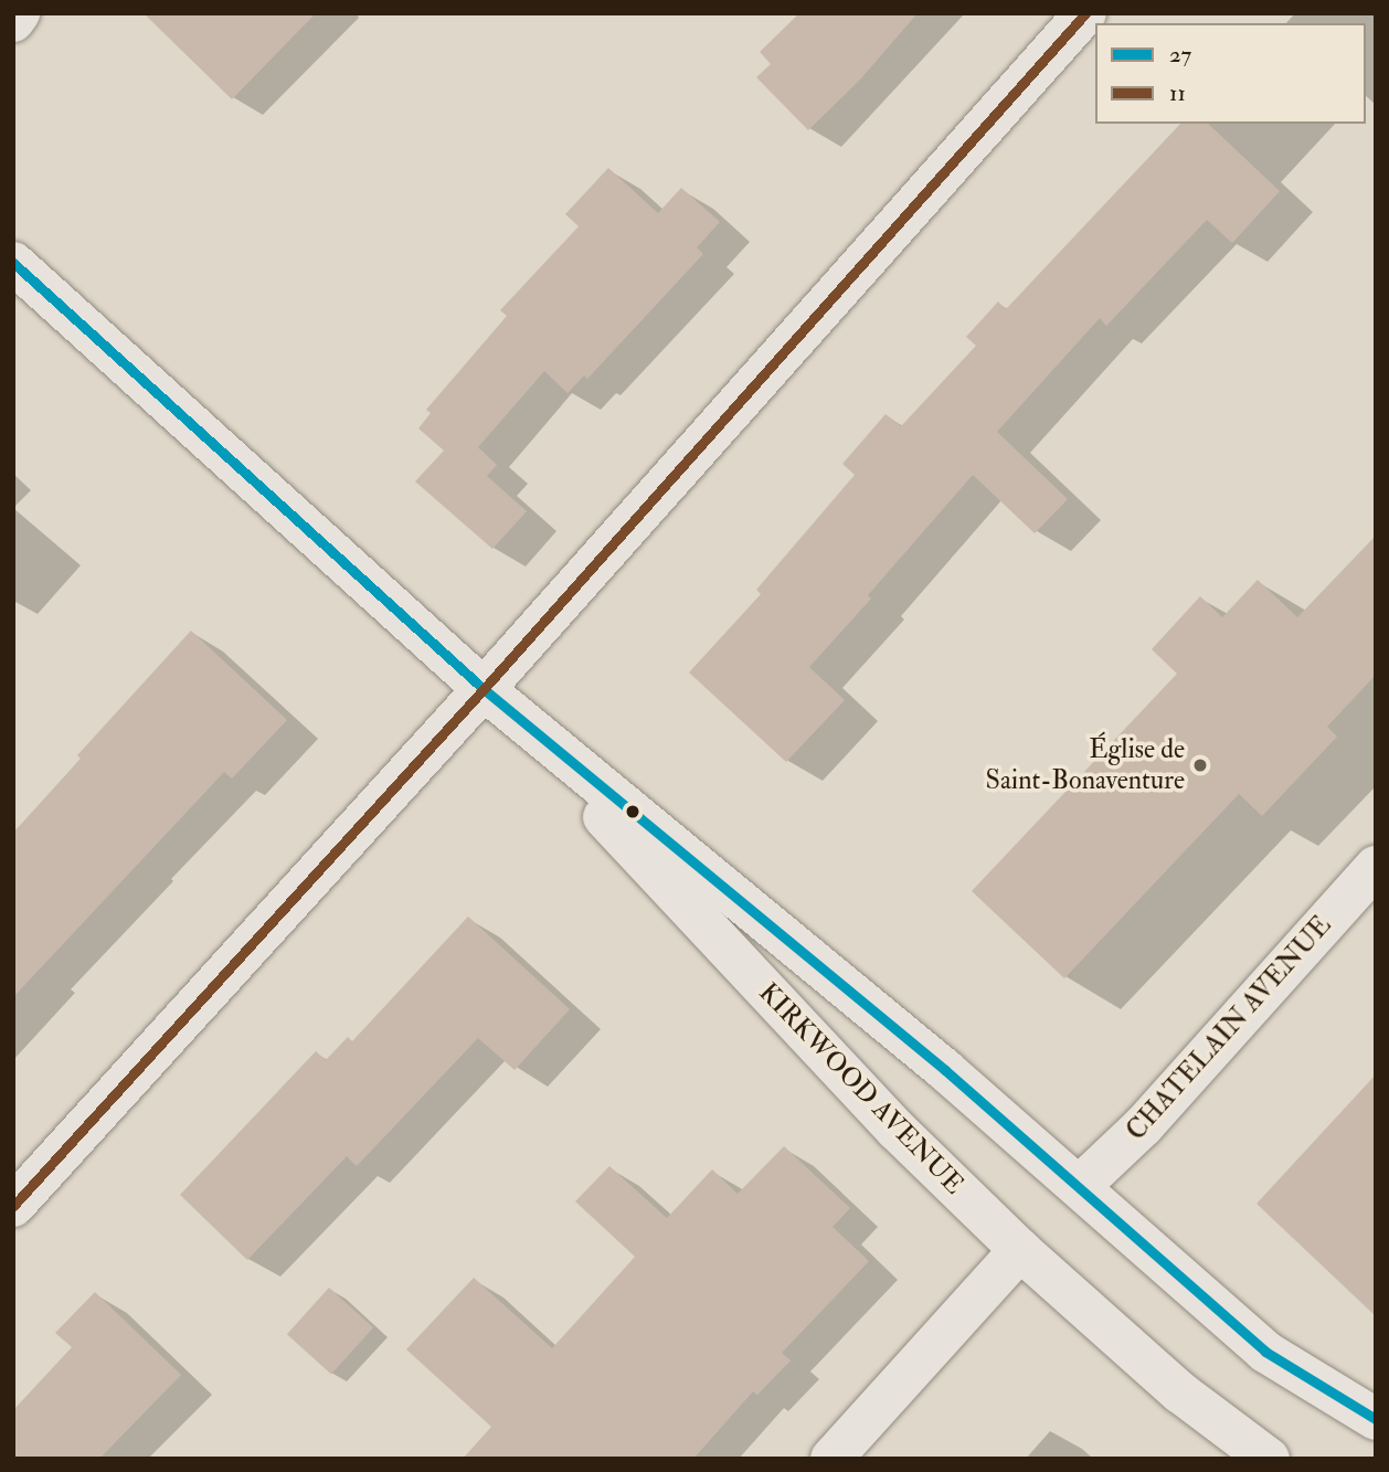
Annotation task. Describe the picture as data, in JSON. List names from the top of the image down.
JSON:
{
  "streets": {
    "main road": ["CHATELAIN AVENUE", "KIRKWOOD AVENUE"]
  },
  "crossings": [
    ["CHATELAIN AVENUE", "KIRKWOOD AVENUE"]
  ],
  "places": ["Église de Saint-Bonaventure"],
  "lines": ["transit line 11", "transit line 27"],
  "legend": ["27", "11"]
}
